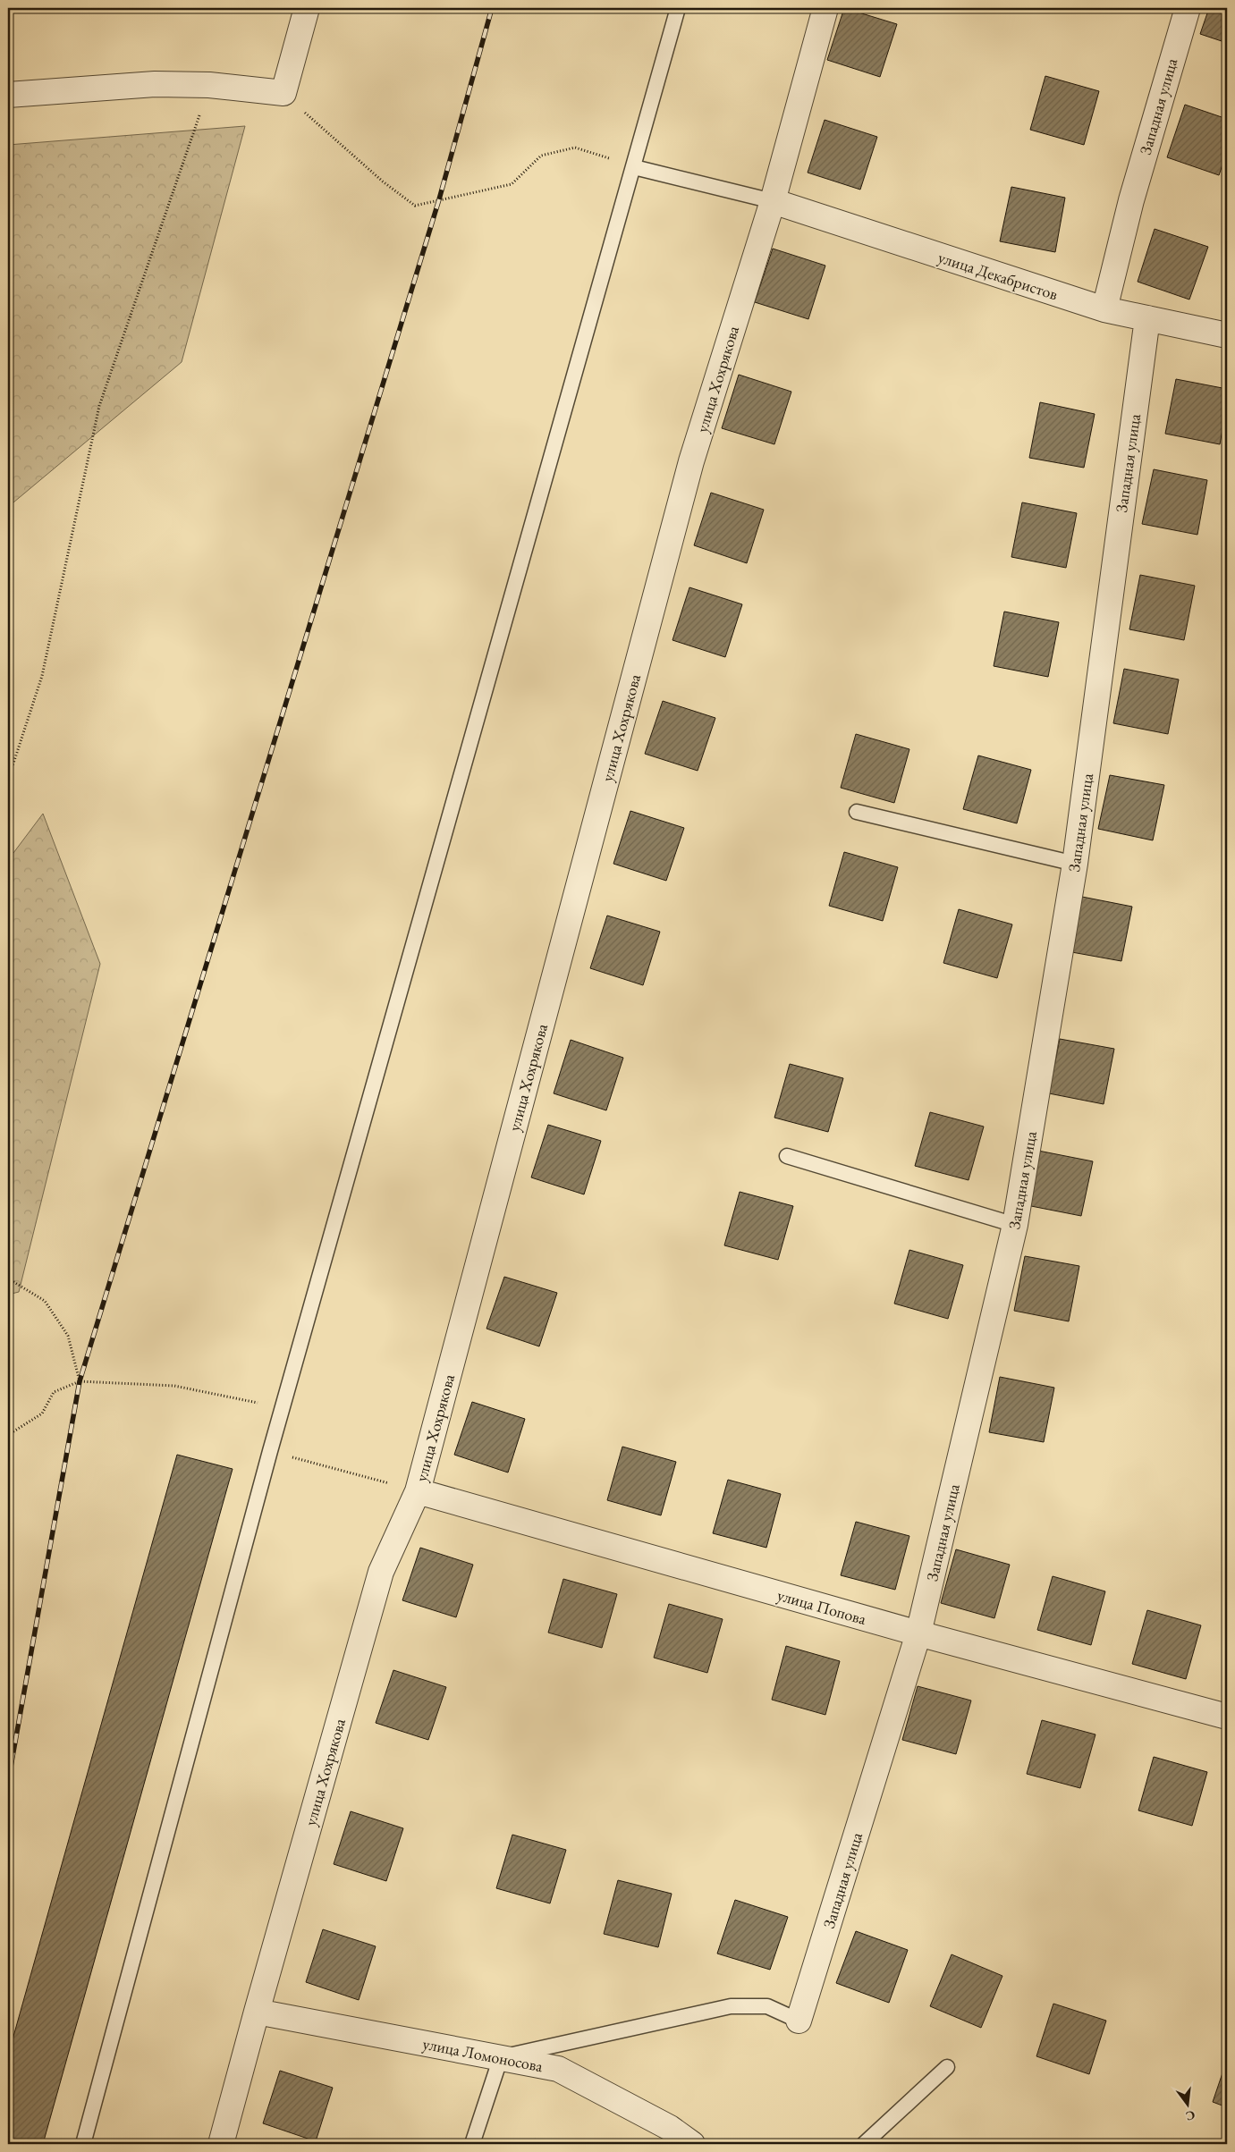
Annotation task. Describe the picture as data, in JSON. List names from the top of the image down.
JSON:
{
  "streets": {
    "street": [
      "Западная улица",
      "улица Декабристов",
      "улица Хохрякова",
      "улица Попова",
      "улица Ломоносова"
    ]
  },
  "crossings": [
    ["Западная улица", "улица Декабристов"],
    ["Западная улица", "улица Попова"],
    ["улица Декабристов", "улица Хохрякова"],
    ["улица Хохрякова", "улица Попова"],
    ["улица Хохрякова", "улица Ломоносова"]
  ],
  "north": "bottom"
}
